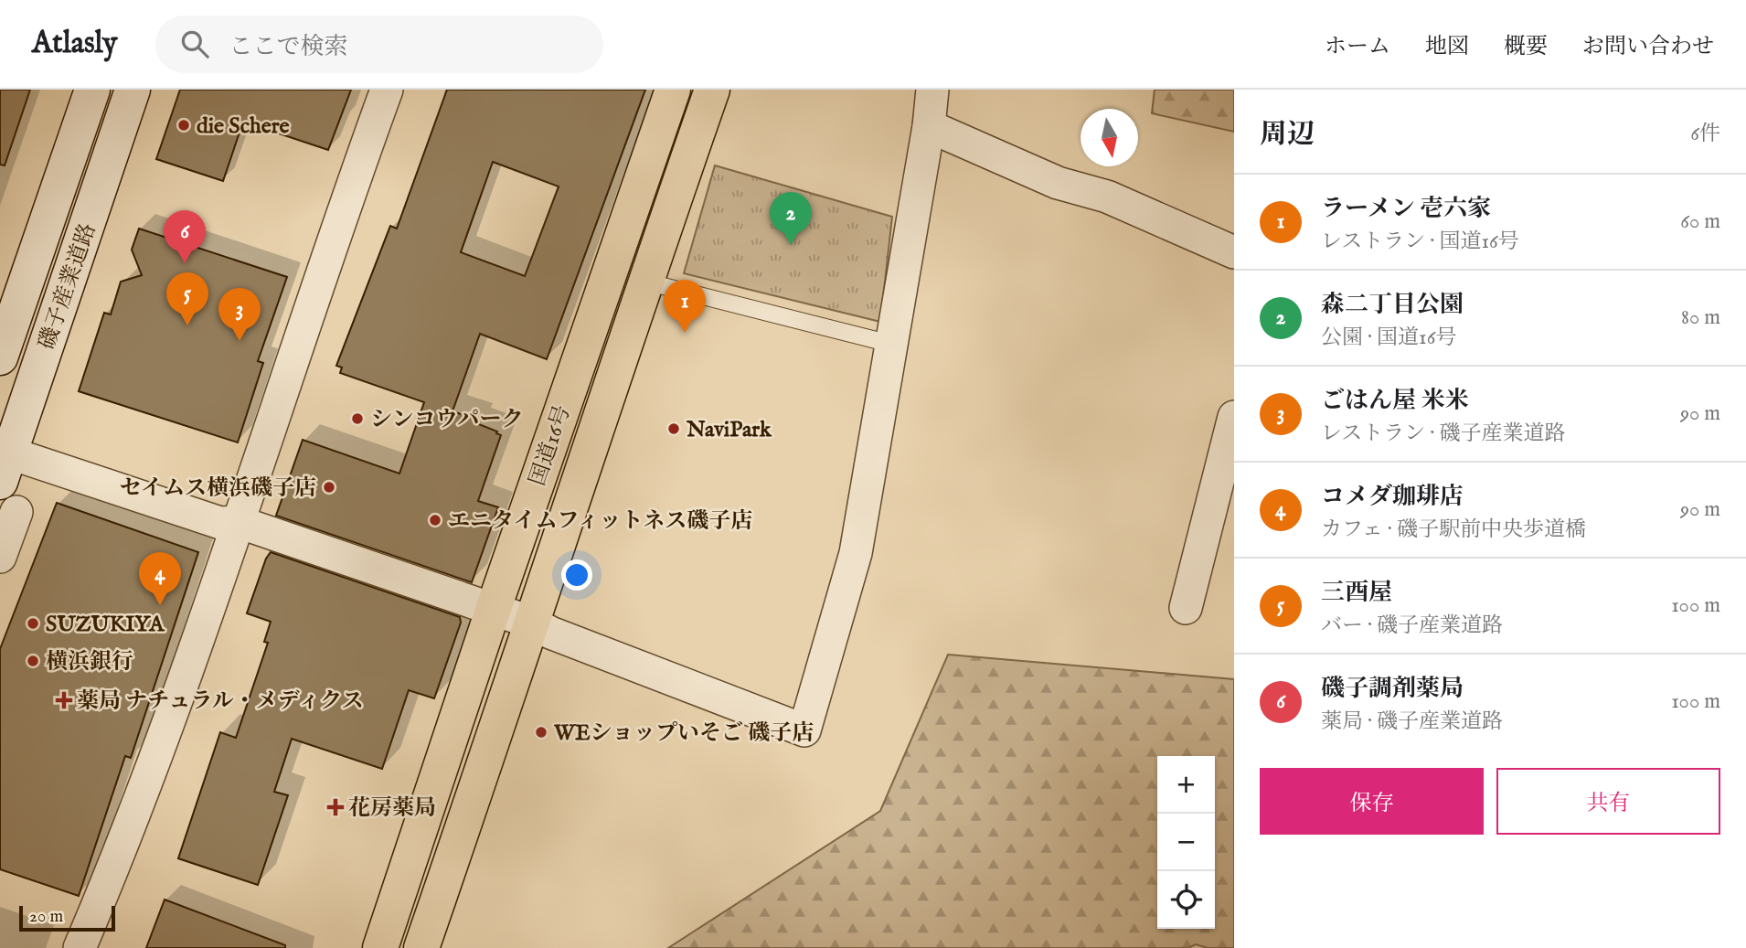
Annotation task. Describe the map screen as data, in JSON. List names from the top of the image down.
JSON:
{
  "streets": {
    "highway": ["国道16号"],
    "street": ["磯子産業道路"]
  },
  "places": {
    "other": [
      "die Schere",
      "シンコウパーク",
      "NaviPark",
      "セイムス横浜磯子店",
      "エニタイムフィットネス磯子店",
      "SUZUKIYA",
      "横浜銀行",
      "WEショップいそご 磯子店"
    ],
    "health": ["薬局 ナチュラル・メディクス", "花房薬局"]
  },
  "scale_bar": "20 m",
  "north": "bottom",
  "page": {
    "header": "Atlasly",
    "search": "ここで検索",
    "nav": [
      "ホーム",
      "地図",
      "概要",
      "お問い合わせ"
    ],
    "heading": ["周辺", "6件"],
    "list": [
      {
        "mark": "1",
        "name": "ラーメン 壱六家",
        "note": "レストラン · 国道16号",
        "value": "60 m"
      },
      {
        "mark": "2",
        "name": "森二丁目公園",
        "note": "公園 · 国道16号",
        "value": "80 m"
      },
      {
        "mark": "3",
        "name": "ごはん屋 米米",
        "note": "レストラン · 磯子産業道路",
        "value": "90 m"
      },
      {
        "mark": "4",
        "name": "コメダ珈琲店",
        "note": "カフェ · 磯子駅前中央歩道橋",
        "value": "90 m"
      },
      {
        "mark": "5",
        "name": "三酉屋",
        "note": "バー · 磯子産業道路",
        "value": "100 m"
      },
      {
        "mark": "6",
        "name": "磯子調剤薬局",
        "note": "薬局 · 磯子産業道路",
        "value": "100 m"
      }
    ],
    "pins": [
      "2",
      "6",
      "5",
      "1",
      "3",
      "4"
    ],
    "buttons": ["保存", "共有"],
    "map_buttons": ["+", "−"],
    "scale": "20 m"
  }
}
